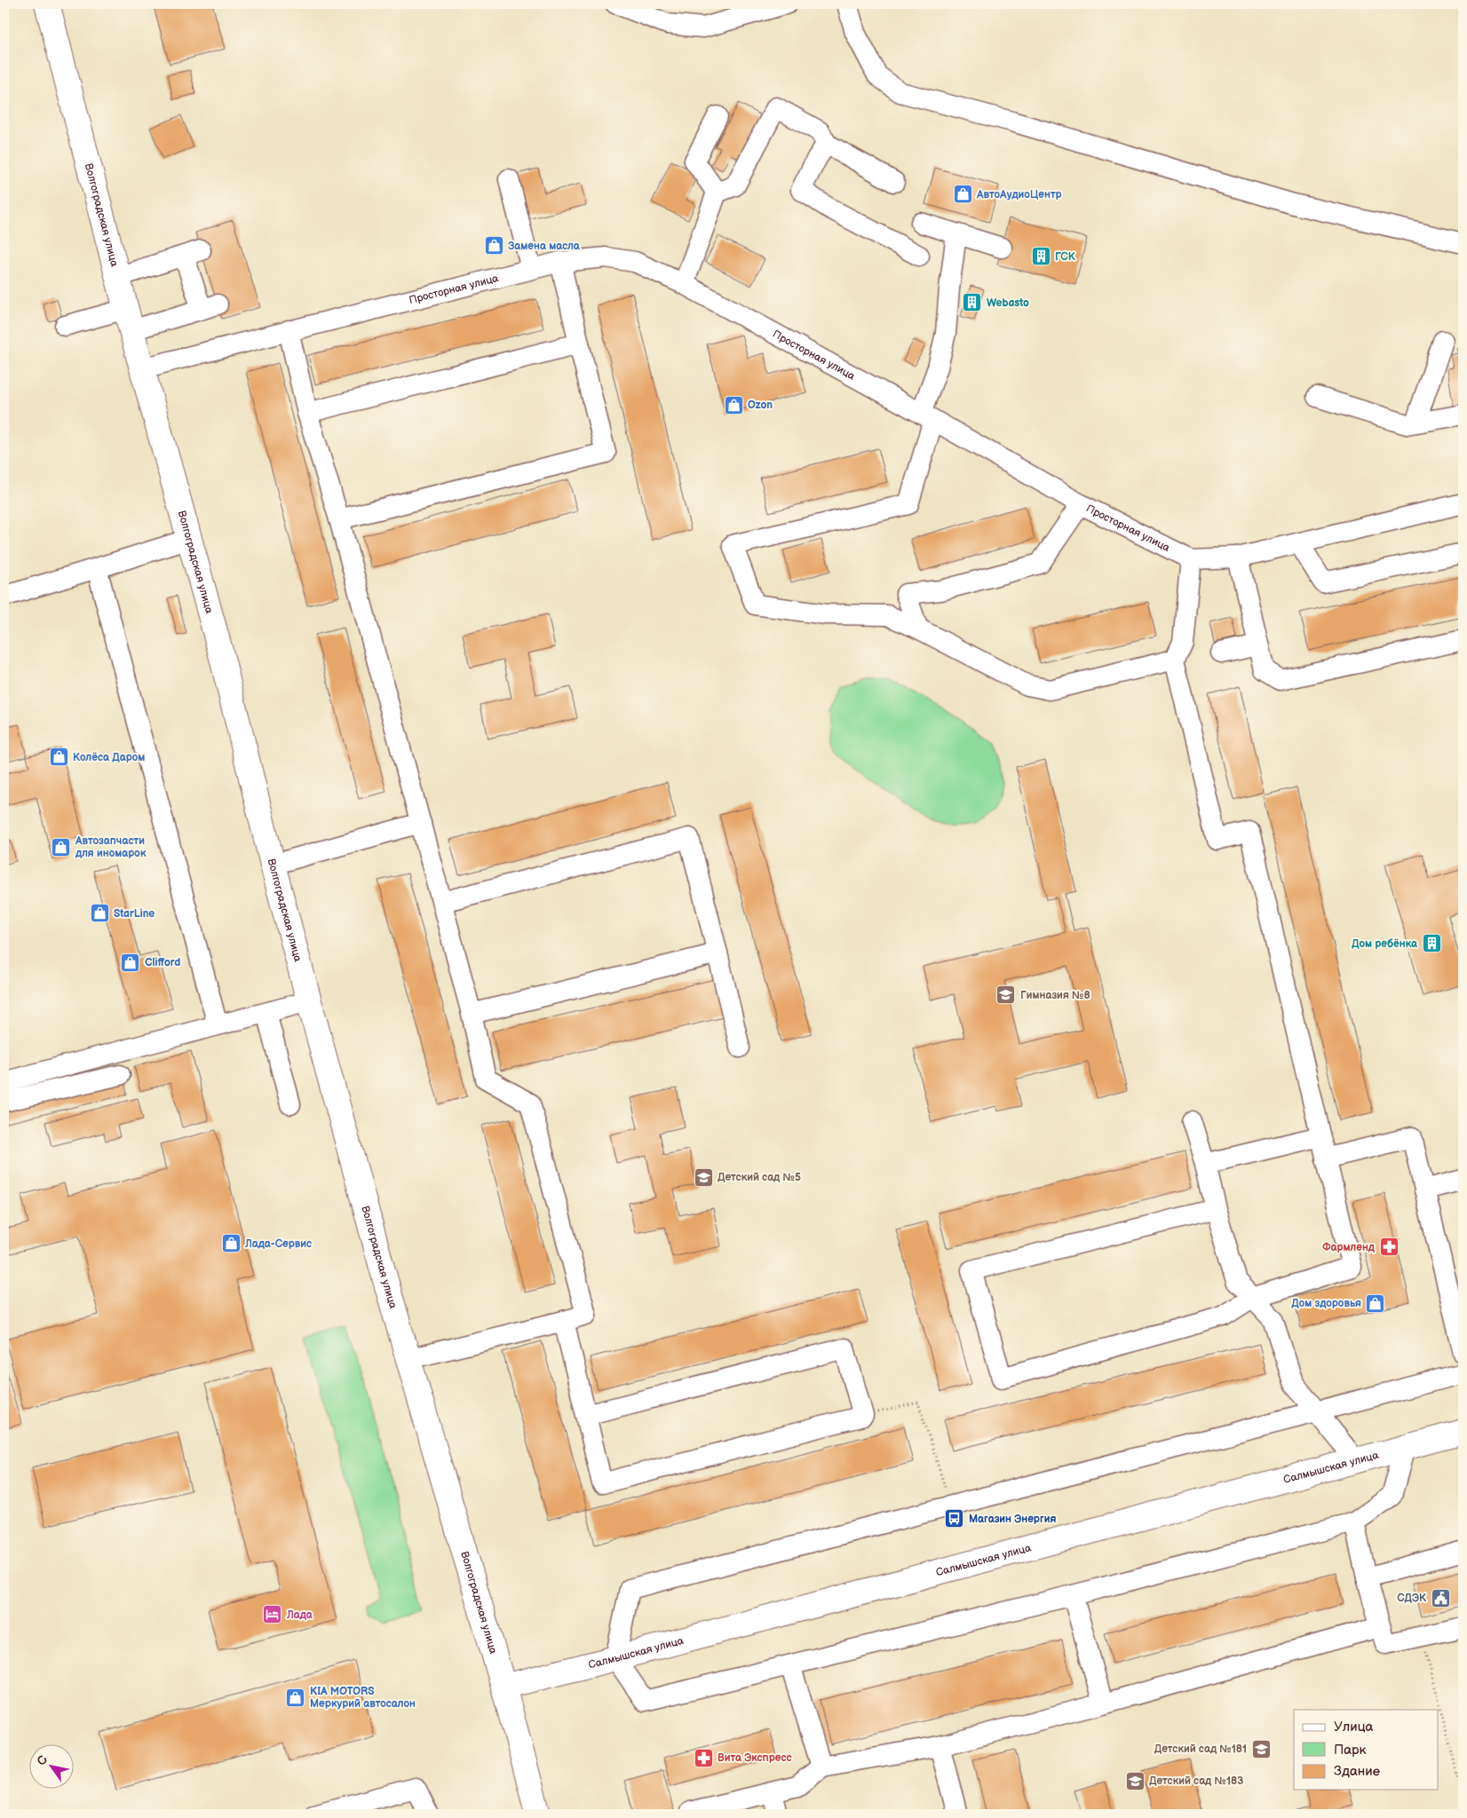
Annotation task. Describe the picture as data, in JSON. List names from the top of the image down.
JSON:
{
  "streets": {
    "main road": ["Волгоградская улица", "Салмышская улица"],
    "street": ["Просторная улица"]
  },
  "crossings": [
    ["Волгоградская улица", "Просторная улица"],
    ["Волгоградская улица", "Салмышская улица"]
  ],
  "places": {
    "shop": [
      "АвтоАудиоЦентр",
      "Замена масла",
      "Ozon",
      "Колёса Даром",
      "Автозапчасти для иномарок",
      "StarLine",
      "Clifford",
      "Лада-Сервис",
      "Дом здоровья",
      "KIA MOTORS Меркурий автосалон"
    ],
    "building": ["ГСК", "Webasto", "Дом ребёнка"],
    "school or university": [
      "Гимназия №8",
      "Детский сад №5",
      "Детский сад №181",
      "Детский сад №183"
    ],
    "pharmacy": ["Фармленд", "Вита Экспресс"],
    "bus stop": ["Магазин Энергия"],
    "public building": ["СДЭК"],
    "hotel": ["Лада"]
  },
  "legend": ["Улица", "Парк", "Здание"],
  "north": "top left"
}
